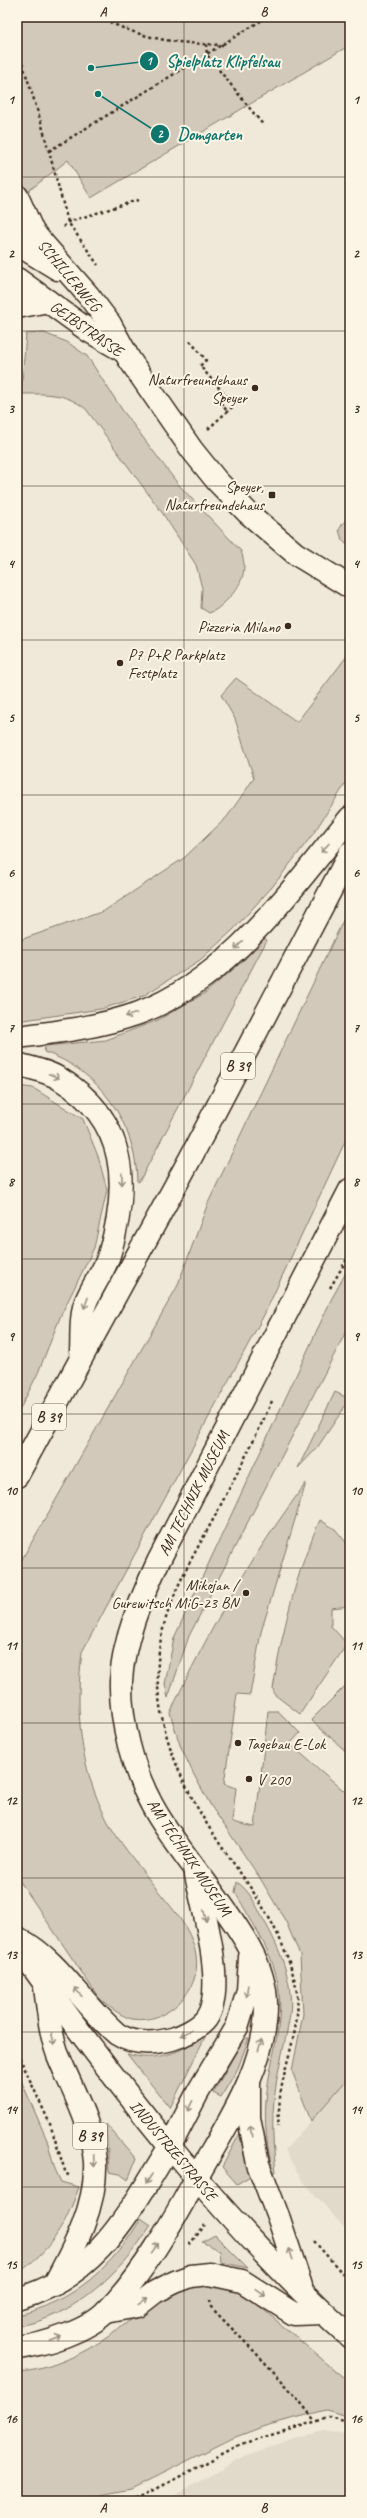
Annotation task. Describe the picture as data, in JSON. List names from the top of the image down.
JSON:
{
  "streets": {
    "street": [
      "SCHILLERWEG",
      "GEIBSTRASSE",
      "B 39",
      "AM TECHNIK MUSEUM",
      "INDUSTRIESTRASSE"
    ]
  },
  "crossings": [
    ["SCHILLERWEG", "GEIBSTRASSE"],
    ["B 39", "INDUSTRIESTRASSE"],
    ["AM TECHNIK MUSEUM", "INDUSTRIESTRASSE"]
  ],
  "places": {
    "other": [
      "Spielplatz Klipfelsau",
      "Domgarten",
      "Naturfreundehaus Speyer",
      "Pizzeria Milano",
      "P7 P+R Parkplatz Festplatz",
      "Mikojan / Gurewitsch MiG-23 BN",
      "Tagebau E-Lok",
      "V 200"
    ],
    "transit": ["Speyer, Naturfreundehaus"]
  },
  "grid": {
    "columns": ["A", "B"],
    "rows": [
      "1",
      "2",
      "3",
      "4",
      "5",
      "6",
      "7",
      "8",
      "9",
      "10",
      "11",
      "12",
      "13",
      "14",
      "15",
      "16"
    ]
  }
}
